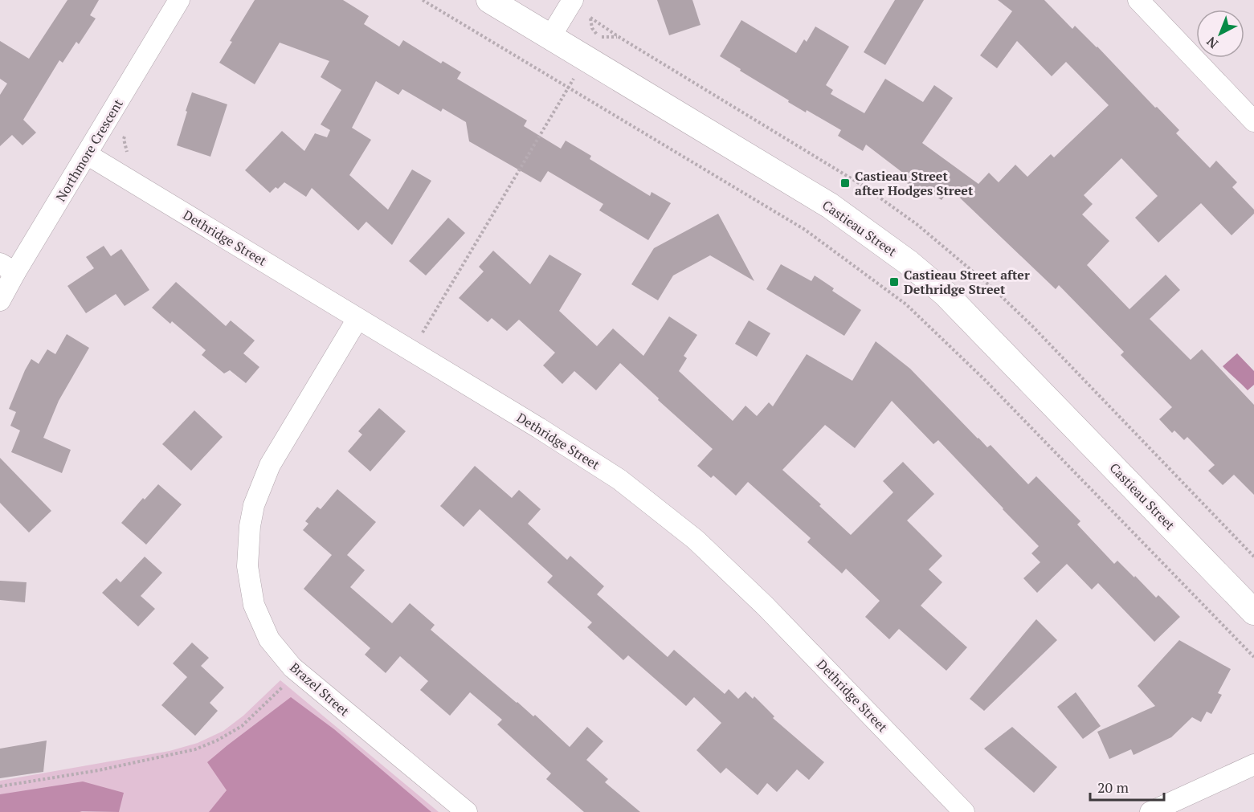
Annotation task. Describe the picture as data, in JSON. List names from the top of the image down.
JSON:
{
  "streets": {
    "street": [
      "Northmore Crescent",
      "Castieau Street",
      "Dethridge Street",
      "Brazel Street"
    ]
  },
  "crossings": [
    ["Northmore Crescent", "Dethridge Street"],
    ["Dethridge Street", "Brazel Street"]
  ],
  "places": {
    "transit": ["Castieau Street after Hodges Street", "Castieau Street after Dethridge Street"]
  },
  "scale_bar": "20 m",
  "north": "bottom left"
}
